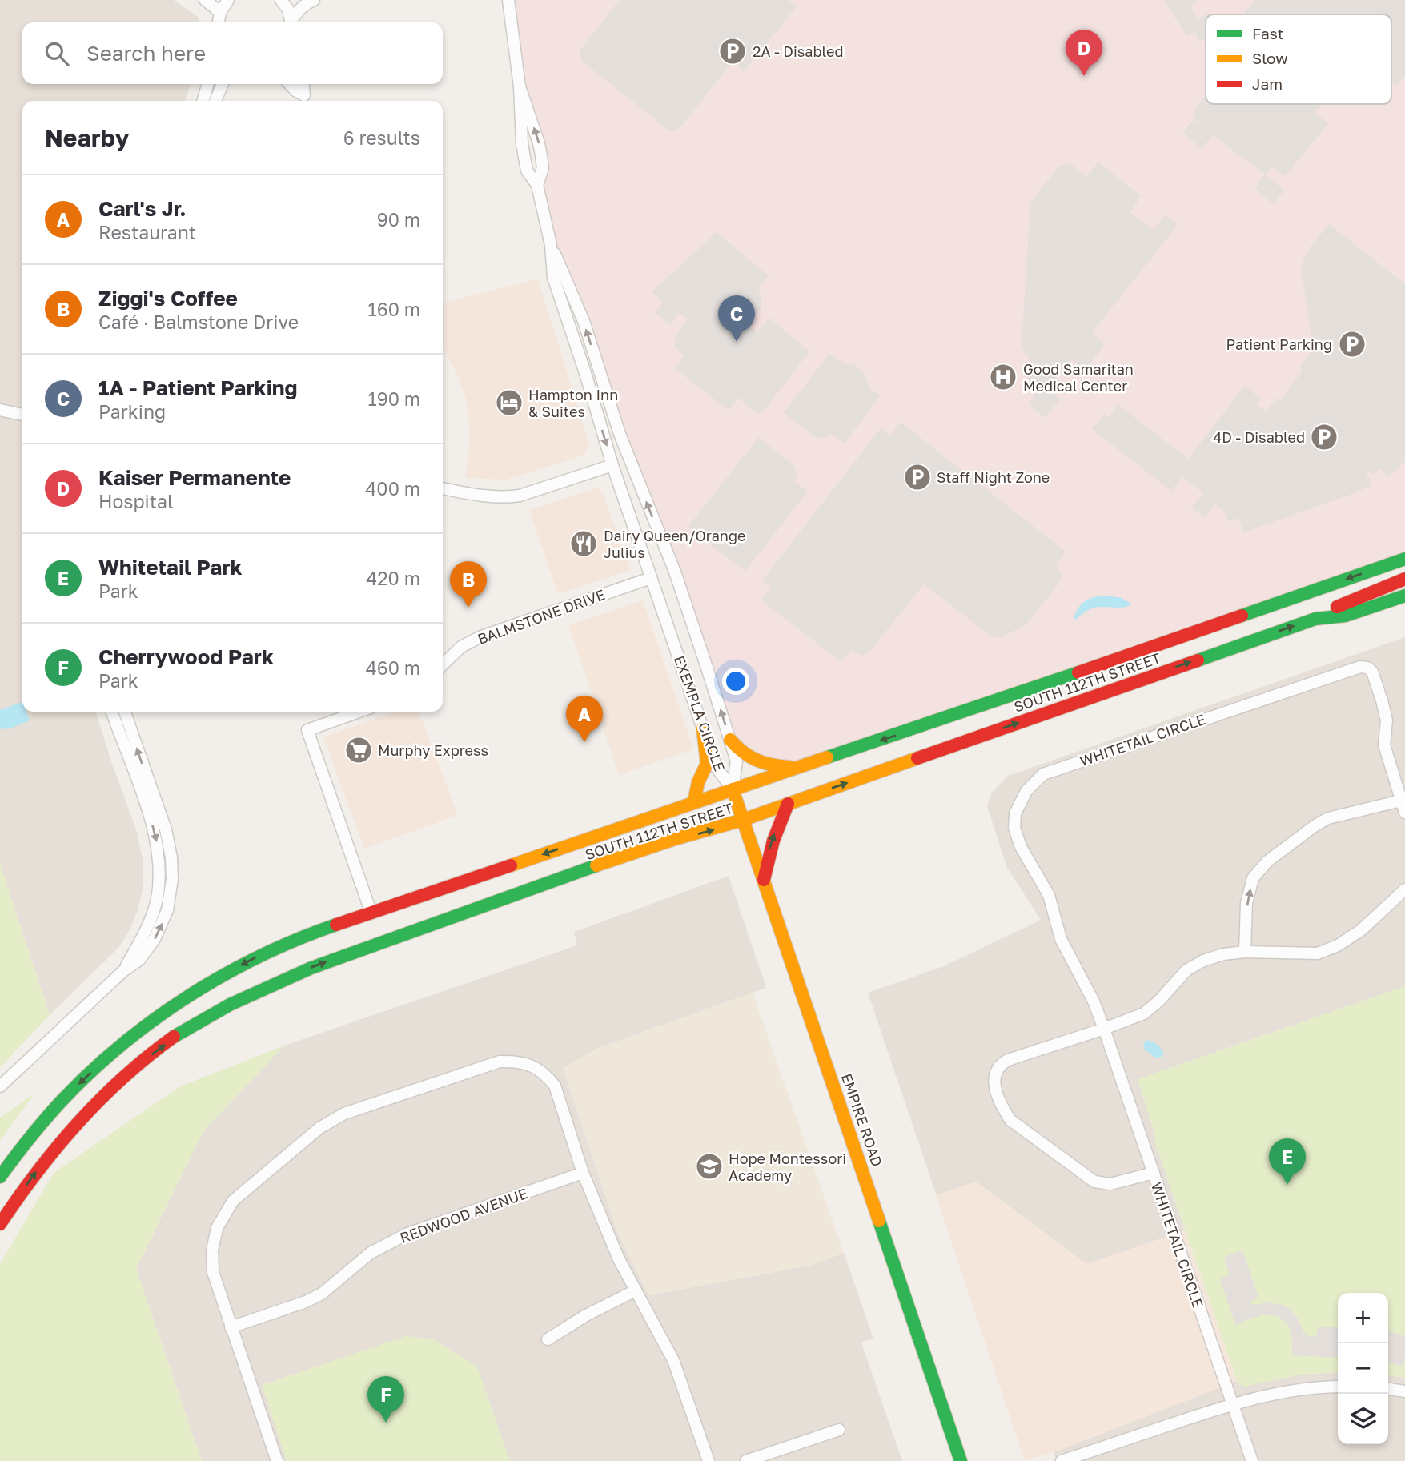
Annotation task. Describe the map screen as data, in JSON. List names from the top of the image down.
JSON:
{
  "streets": {
    "main road": ["SOUTH 112TH STREET", "EMPIRE ROAD"],
    "street": [
      "BALMSTONE DRIVE",
      "EXEMPLA CIRCLE",
      "WHITETAIL CIRCLE",
      "REDWOOD AVENUE"
    ]
  },
  "crossings": [
    ["BALMSTONE DRIVE", "EXEMPLA CIRCLE"],
    ["SOUTH 112TH STREET", "EXEMPLA CIRCLE"],
    ["SOUTH 112TH STREET", "EMPIRE ROAD"],
    ["EXEMPLA CIRCLE", "EMPIRE ROAD"]
  ],
  "places": {
    "parking": [
      "2A - Disabled",
      "Patient Parking",
      "4D - Disabled",
      "Staff Night Zone"
    ],
    "hospital": ["Good Samaritan Medical Center"],
    "hotel": ["Hampton Inn & Suites"],
    "restaurant": ["Dairy Queen/Orange Julius"],
    "supermarket": ["Murphy Express"],
    "school or university": ["Hope Montessori Academy"]
  },
  "legend": ["Fast", "Slow", "Jam"],
  "page": {
    "search": "Search here",
    "pins": [
      "D",
      "C",
      "B",
      "A",
      "E",
      "F"
    ],
    "heading": ["Nearby", "6 results"],
    "list": [
      {
        "mark": "A",
        "name": "Carl's Jr.",
        "note": "Restaurant",
        "value": "90 m"
      },
      {
        "mark": "B",
        "name": "Ziggi's Coffee",
        "note": "Café · Balmstone Drive",
        "value": "160 m"
      },
      {
        "mark": "C",
        "name": "1A - Patient Parking",
        "note": "Parking",
        "value": "190 m"
      },
      {
        "mark": "D",
        "name": "Kaiser Permanente",
        "note": "Hospital",
        "value": "400 m"
      },
      {
        "mark": "E",
        "name": "Whitetail Park",
        "note": "Park",
        "value": "420 m"
      },
      {
        "mark": "F",
        "name": "Cherrywood Park",
        "note": "Park",
        "value": "460 m"
      }
    ],
    "map_buttons": ["+", "−"]
  }
}
